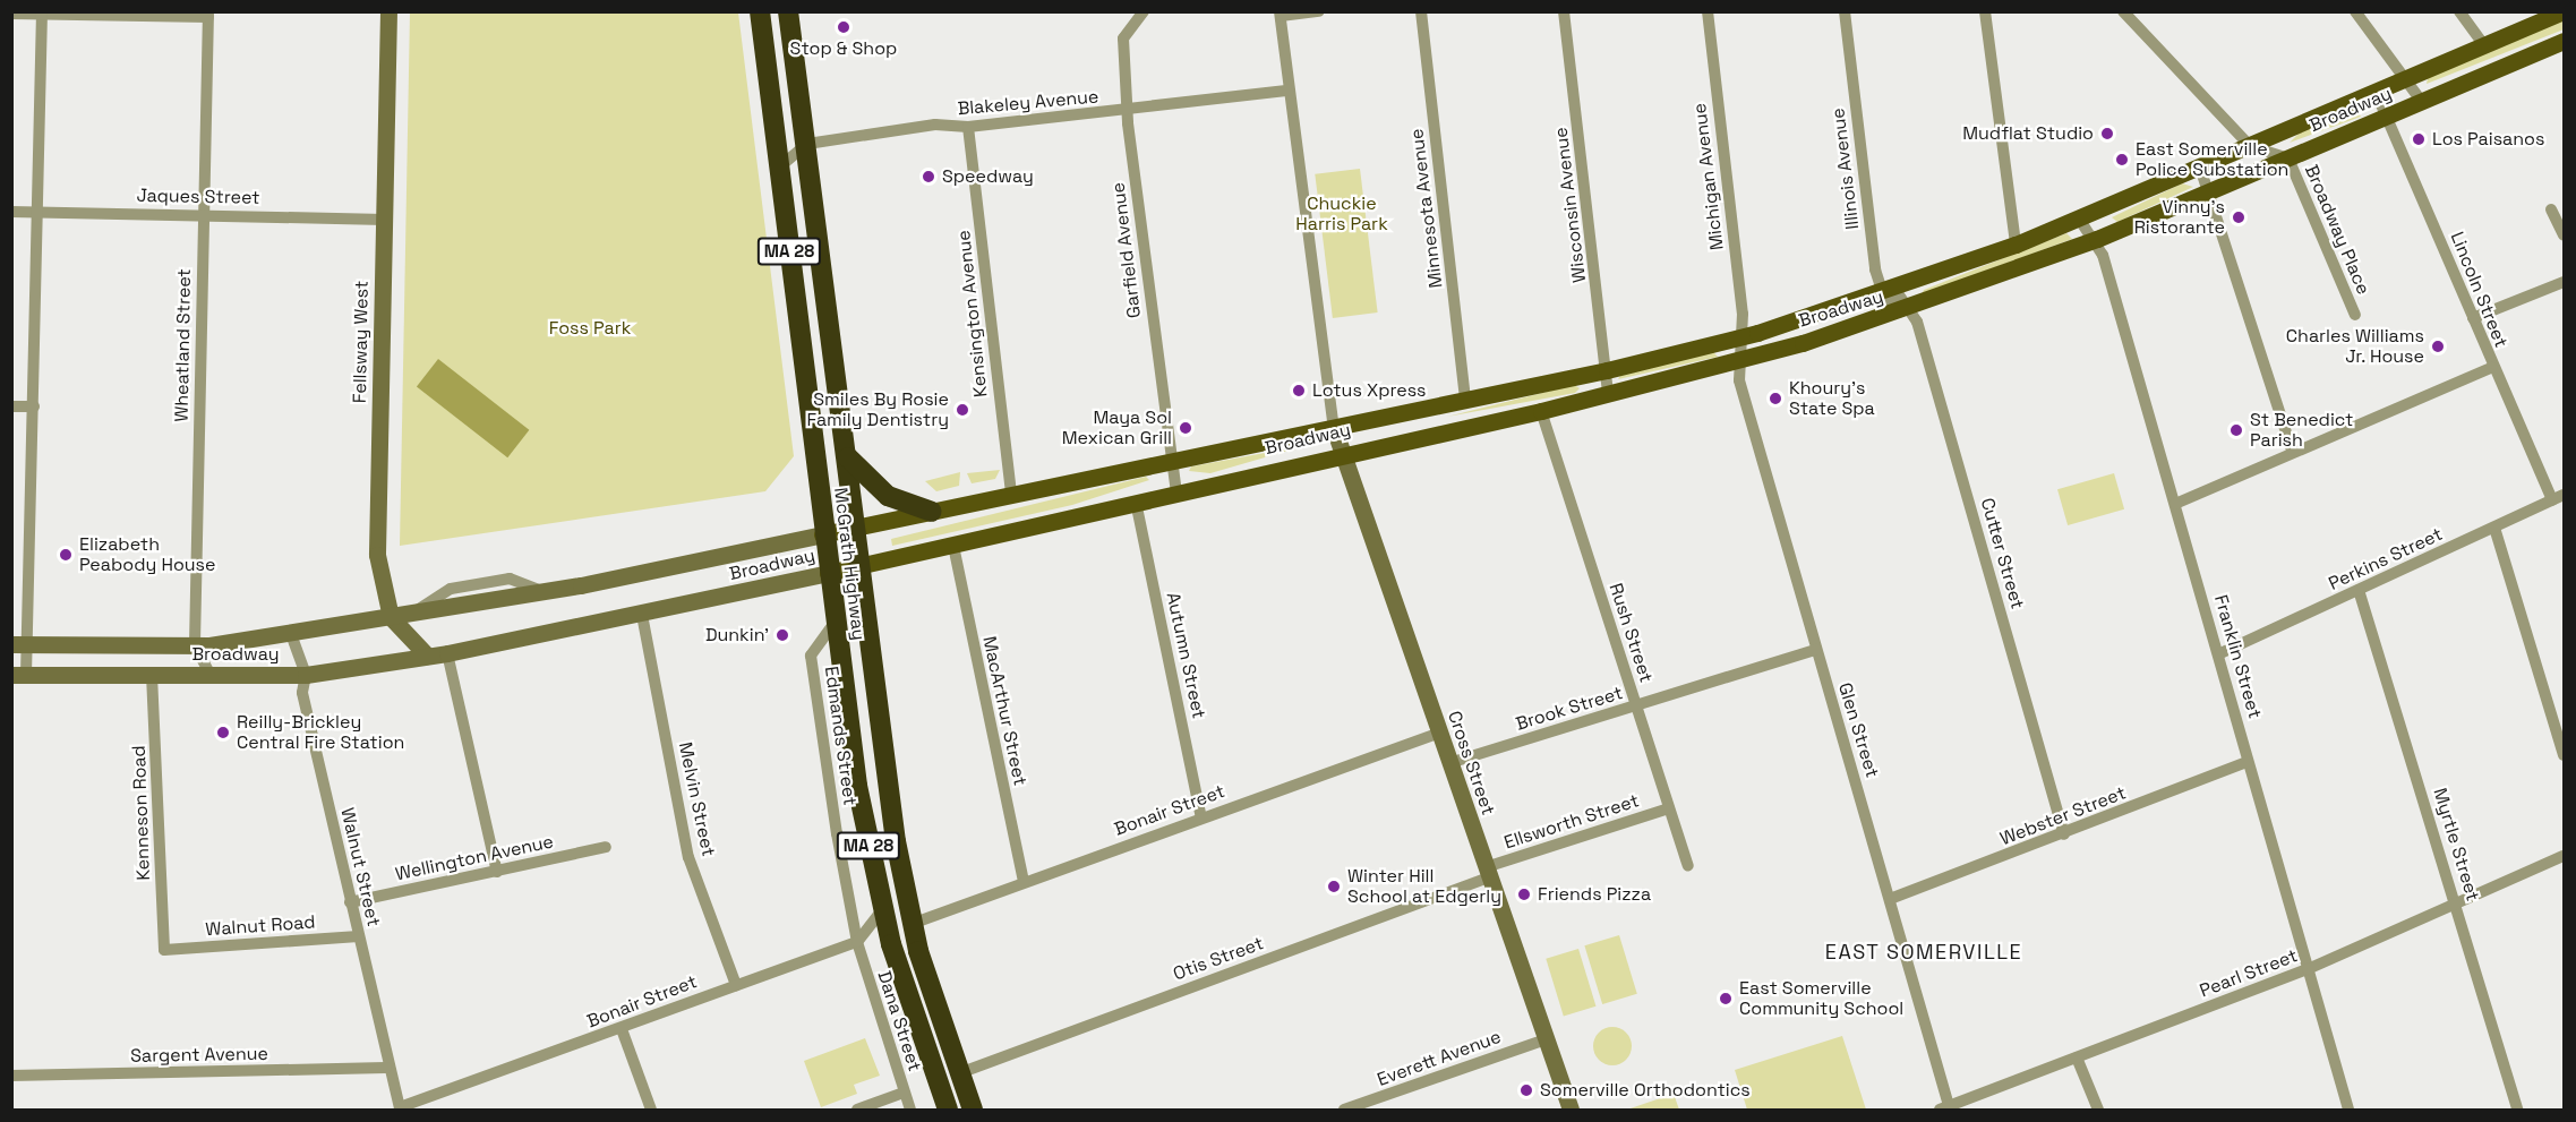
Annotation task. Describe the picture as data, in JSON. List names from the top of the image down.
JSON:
{
  "streets": {
    "highway": ["MA 28", "McGrath Highway"],
    "main road": ["Broadway", "Fellsway West", "Cross Street"],
    "street": [
      "Blakeley Avenue",
      "Illinois Avenue",
      "Michigan Avenue",
      "Jaques Street",
      "Wisconsin Avenue",
      "Minnesota Avenue",
      "Broadway Place",
      "Garfield Avenue",
      "Lincoln Street",
      "Kensington Avenue",
      "Wheatland Street",
      "Cutter Street",
      "Perkins Street",
      "Rush Street",
      "Autumn Street",
      "Franklin Street",
      "Brook Street",
      "MacArthur Street",
      "Glen Street",
      "Edmands Street",
      "Melvin Street",
      "Bonair Street",
      "Kenneson Road",
      "Webster Street",
      "Ellsworth Street",
      "Myrtle Street",
      "Wellington Avenue",
      "Walnut Street",
      "Walnut Road",
      "Otis Street",
      "Pearl Street",
      "Dana Street",
      "Sargent Avenue",
      "Everett Avenue"
    ]
  },
  "crossings": [
    ["Blakeley Avenue", "Garfield Avenue"],
    ["Blakeley Avenue", "Kensington Avenue"],
    ["Blakeley Avenue", "McGrath Highway"],
    ["Broadway", "Illinois Avenue"],
    ["Broadway", "Michigan Avenue"],
    ["Broadway", "Wisconsin Avenue"],
    ["Broadway", "Minnesota Avenue"],
    ["Broadway", "Broadway Place"],
    ["Broadway", "Garfield Avenue"],
    ["Broadway", "Lincoln Street"],
    ["Broadway", "Kensington Avenue"],
    ["Broadway", "Fellsway West"],
    ["Broadway", "Wheatland Street"],
    ["Broadway", "Cutter Street"],
    ["Broadway", "McGrath Highway"],
    ["Broadway", "Rush Street"],
    ["Broadway", "Autumn Street"],
    ["Broadway", "Franklin Street"],
    ["Broadway", "MacArthur Street"],
    ["Broadway", "Glen Street"],
    ["Broadway", "Cross Street"],
    ["Broadway", "Melvin Street"],
    ["Broadway", "Kenneson Road"],
    ["Broadway", "Walnut Street"],
    ["Illinois Avenue", "Cutter Street"],
    ["Michigan Avenue", "Glen Street"],
    ["Jaques Street", "Fellsway West"],
    ["Jaques Street", "Wheatland Street"],
    ["Lincoln Street", "Perkins Street"],
    ["Cutter Street", "Webster Street"],
    ["Perkins Street", "Franklin Street"],
    ["Perkins Street", "Myrtle Street"],
    ["McGrath Highway", "Edmands Street"],
    ["McGrath Highway", "Bonair Street"],
    ["McGrath Highway", "Otis Street"],
    ["Rush Street", "Brook Street"],
    ["Rush Street", "Ellsworth Street"],
    ["Autumn Street", "Bonair Street"],
    ["Franklin Street", "Webster Street"],
    ["Franklin Street", "Pearl Street"],
    ["Brook Street", "Glen Street"],
    ["Brook Street", "Cross Street"],
    ["MacArthur Street", "Bonair Street"],
    ["Glen Street", "Webster Street"],
    ["Glen Street", "Pearl Street"],
    ["Edmands Street", "Bonair Street"],
    ["Edmands Street", "Dana Street"],
    ["Cross Street", "Bonair Street"],
    ["Cross Street", "Ellsworth Street"],
    ["Cross Street", "Otis Street"],
    ["Cross Street", "Everett Avenue"],
    ["Melvin Street", "Bonair Street"],
    ["Bonair Street", "Walnut Street"],
    ["Bonair Street", "Dana Street"],
    ["Kenneson Road", "Walnut Road"],
    ["Ellsworth Street", "Otis Street"],
    ["Myrtle Street", "Pearl Street"],
    ["Wellington Avenue", "Walnut Street"],
    ["Walnut Street", "Walnut Road"],
    ["Walnut Street", "Sargent Avenue"]
  ],
  "districts": ["EAST SOMERVILLE"],
  "parks": ["Chuckie Harris Park", "Foss Park"],
  "places": [
    "Stop & Shop",
    "Mudflat Studio",
    "Los Paisanos",
    "East Somerville Police Substation",
    "Speedway",
    "Vinny's Ristorante",
    "Charles Williams Jr. House",
    "Lotus Xpress",
    "Khoury's State Spa",
    "Smiles By Rosie Family Dentistry",
    "Maya Sol Mexican Grill",
    "St Benedict Parish",
    "Elizabeth Peabody House",
    "Dunkin'",
    "Reilly-Brickley Central Fire Station",
    "Winter Hill School at Edgerly",
    "Friends Pizza",
    "East Somerville Community School",
    "Somerville Orthodontics"
  ]
}
